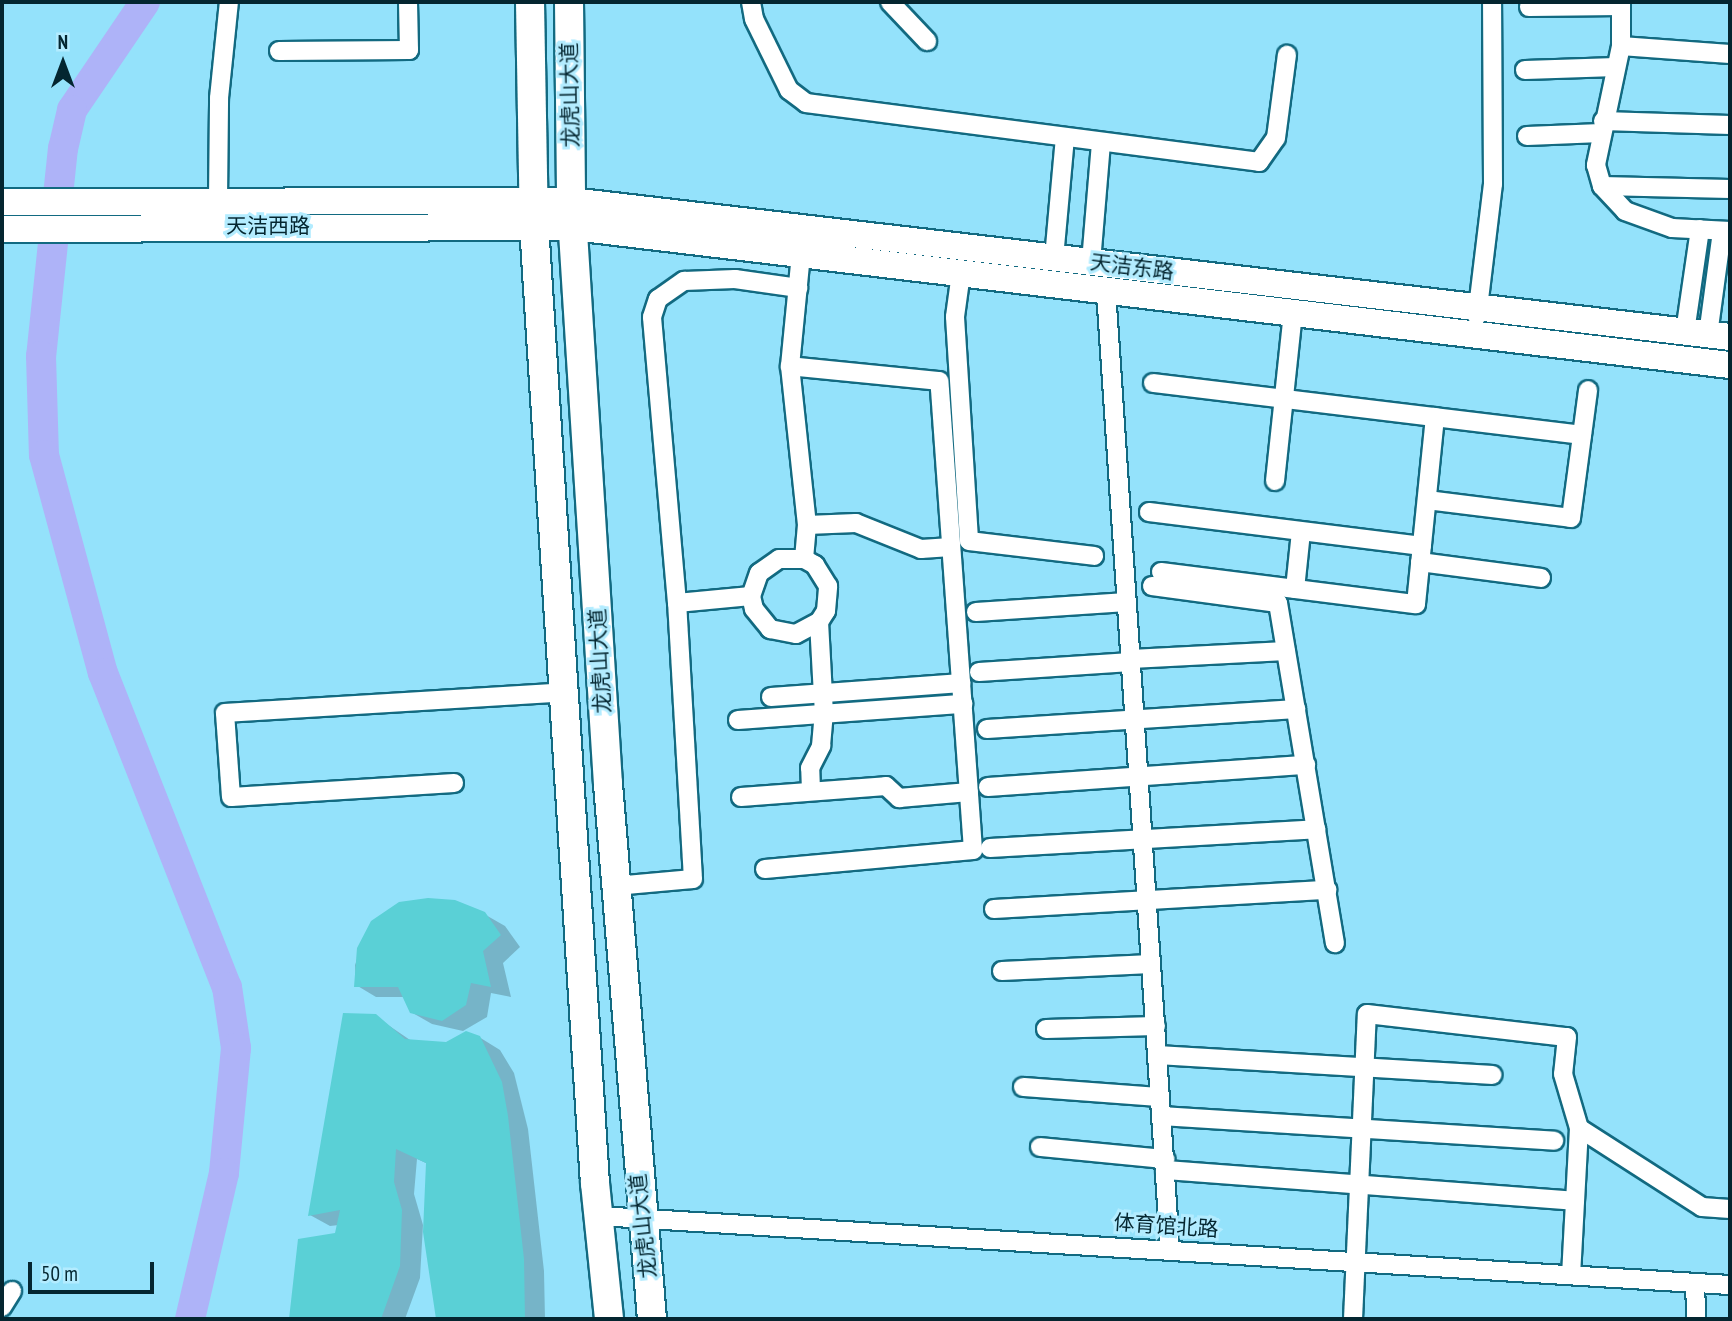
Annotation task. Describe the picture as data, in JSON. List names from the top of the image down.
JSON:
{
  "streets": {
    "main road": ["龙虎山大道", "天洁西路", "天洁东路"],
    "street": ["体育馆北路"]
  },
  "crossings": [
    ["龙虎山大道", "天洁西路"],
    ["龙虎山大道", "天洁东路"],
    ["龙虎山大道", "体育馆北路"],
    ["天洁西路", "天洁东路"]
  ],
  "scale_bar": "50 m",
  "north": "top"
}
